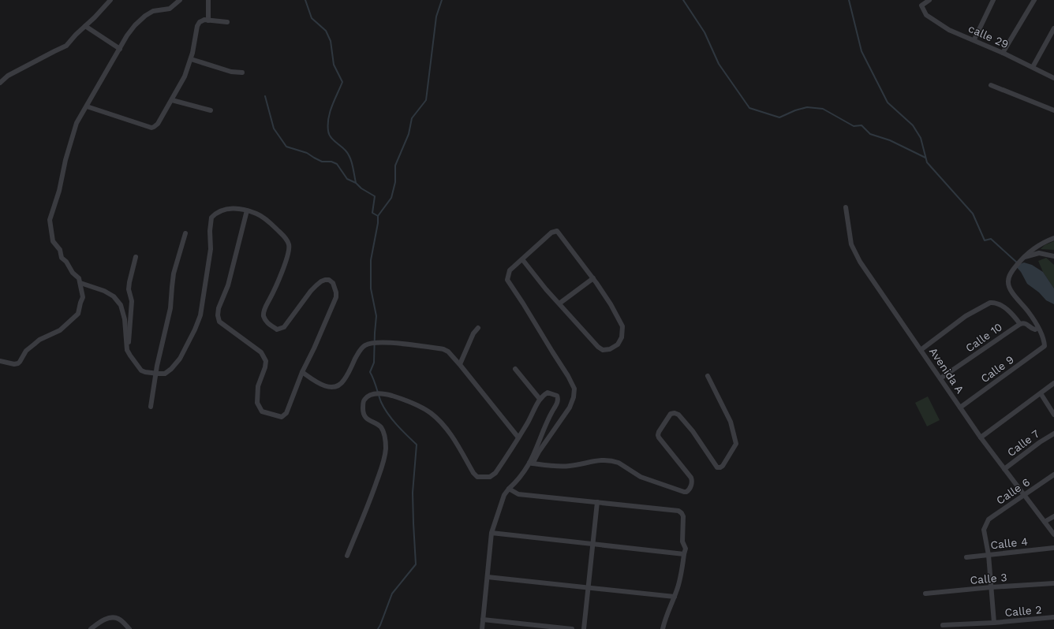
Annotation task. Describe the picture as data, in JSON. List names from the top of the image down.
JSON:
{
  "streets": {
    "street": [
      "calle 29",
      "Calle 10",
      "Calle 9",
      "Avenida A",
      "Calle 7",
      "Calle 6",
      "Calle 4",
      "Calle 3",
      "Calle 2"
    ]
  },
  "crossings": [
    ["Calle 10", "Avenida A"],
    ["Calle 9", "Avenida A"],
    ["Avenida A", "Calle 7"],
    ["Avenida A", "Calle 6"],
    ["Calle 6", "Calle 4"]
  ]
}
